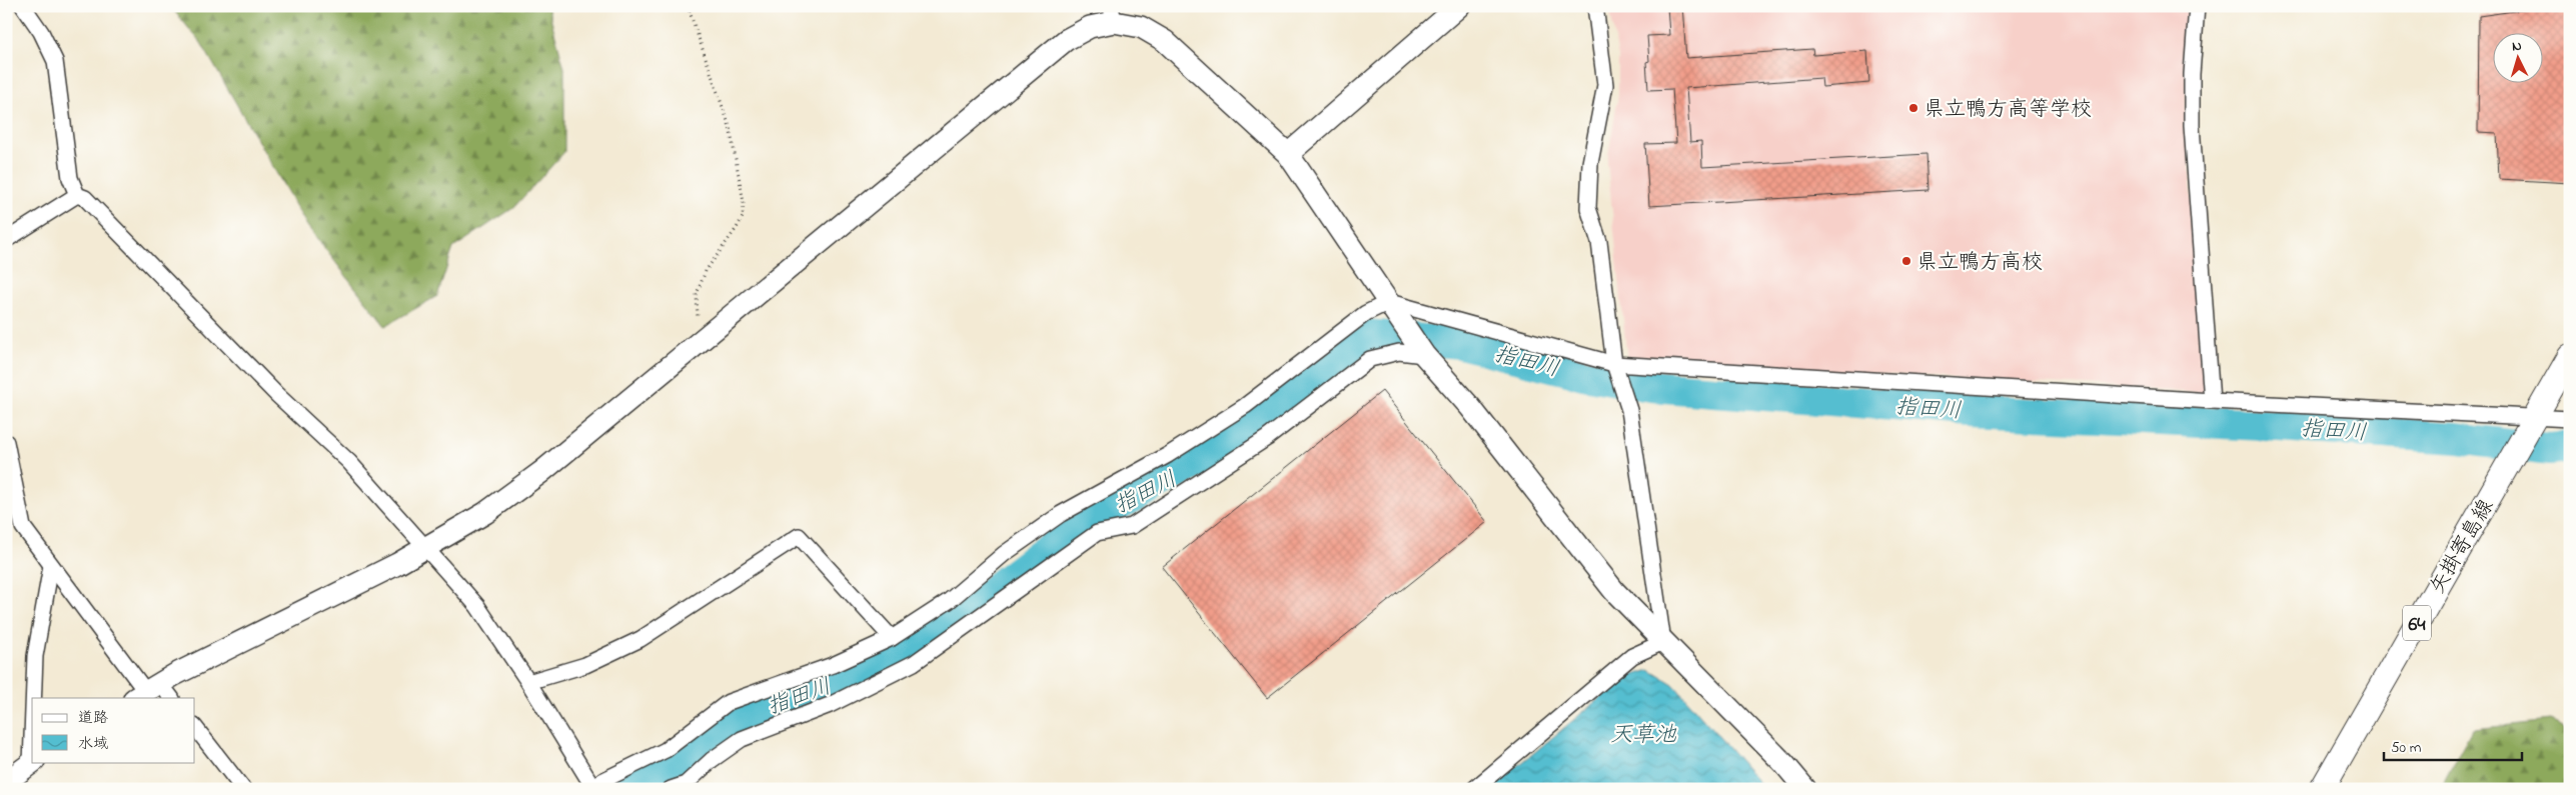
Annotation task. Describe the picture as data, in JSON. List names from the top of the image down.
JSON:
{
  "streets": {
    "main road": ["矢掛寄島線", "64"]
  },
  "water": ["指田川", "天草池"],
  "places": ["県立鴨方高等学校", "県立鴨方高校"],
  "legend": ["道路", "水域"],
  "scale_bar": "50 m",
  "north": "top"
}
